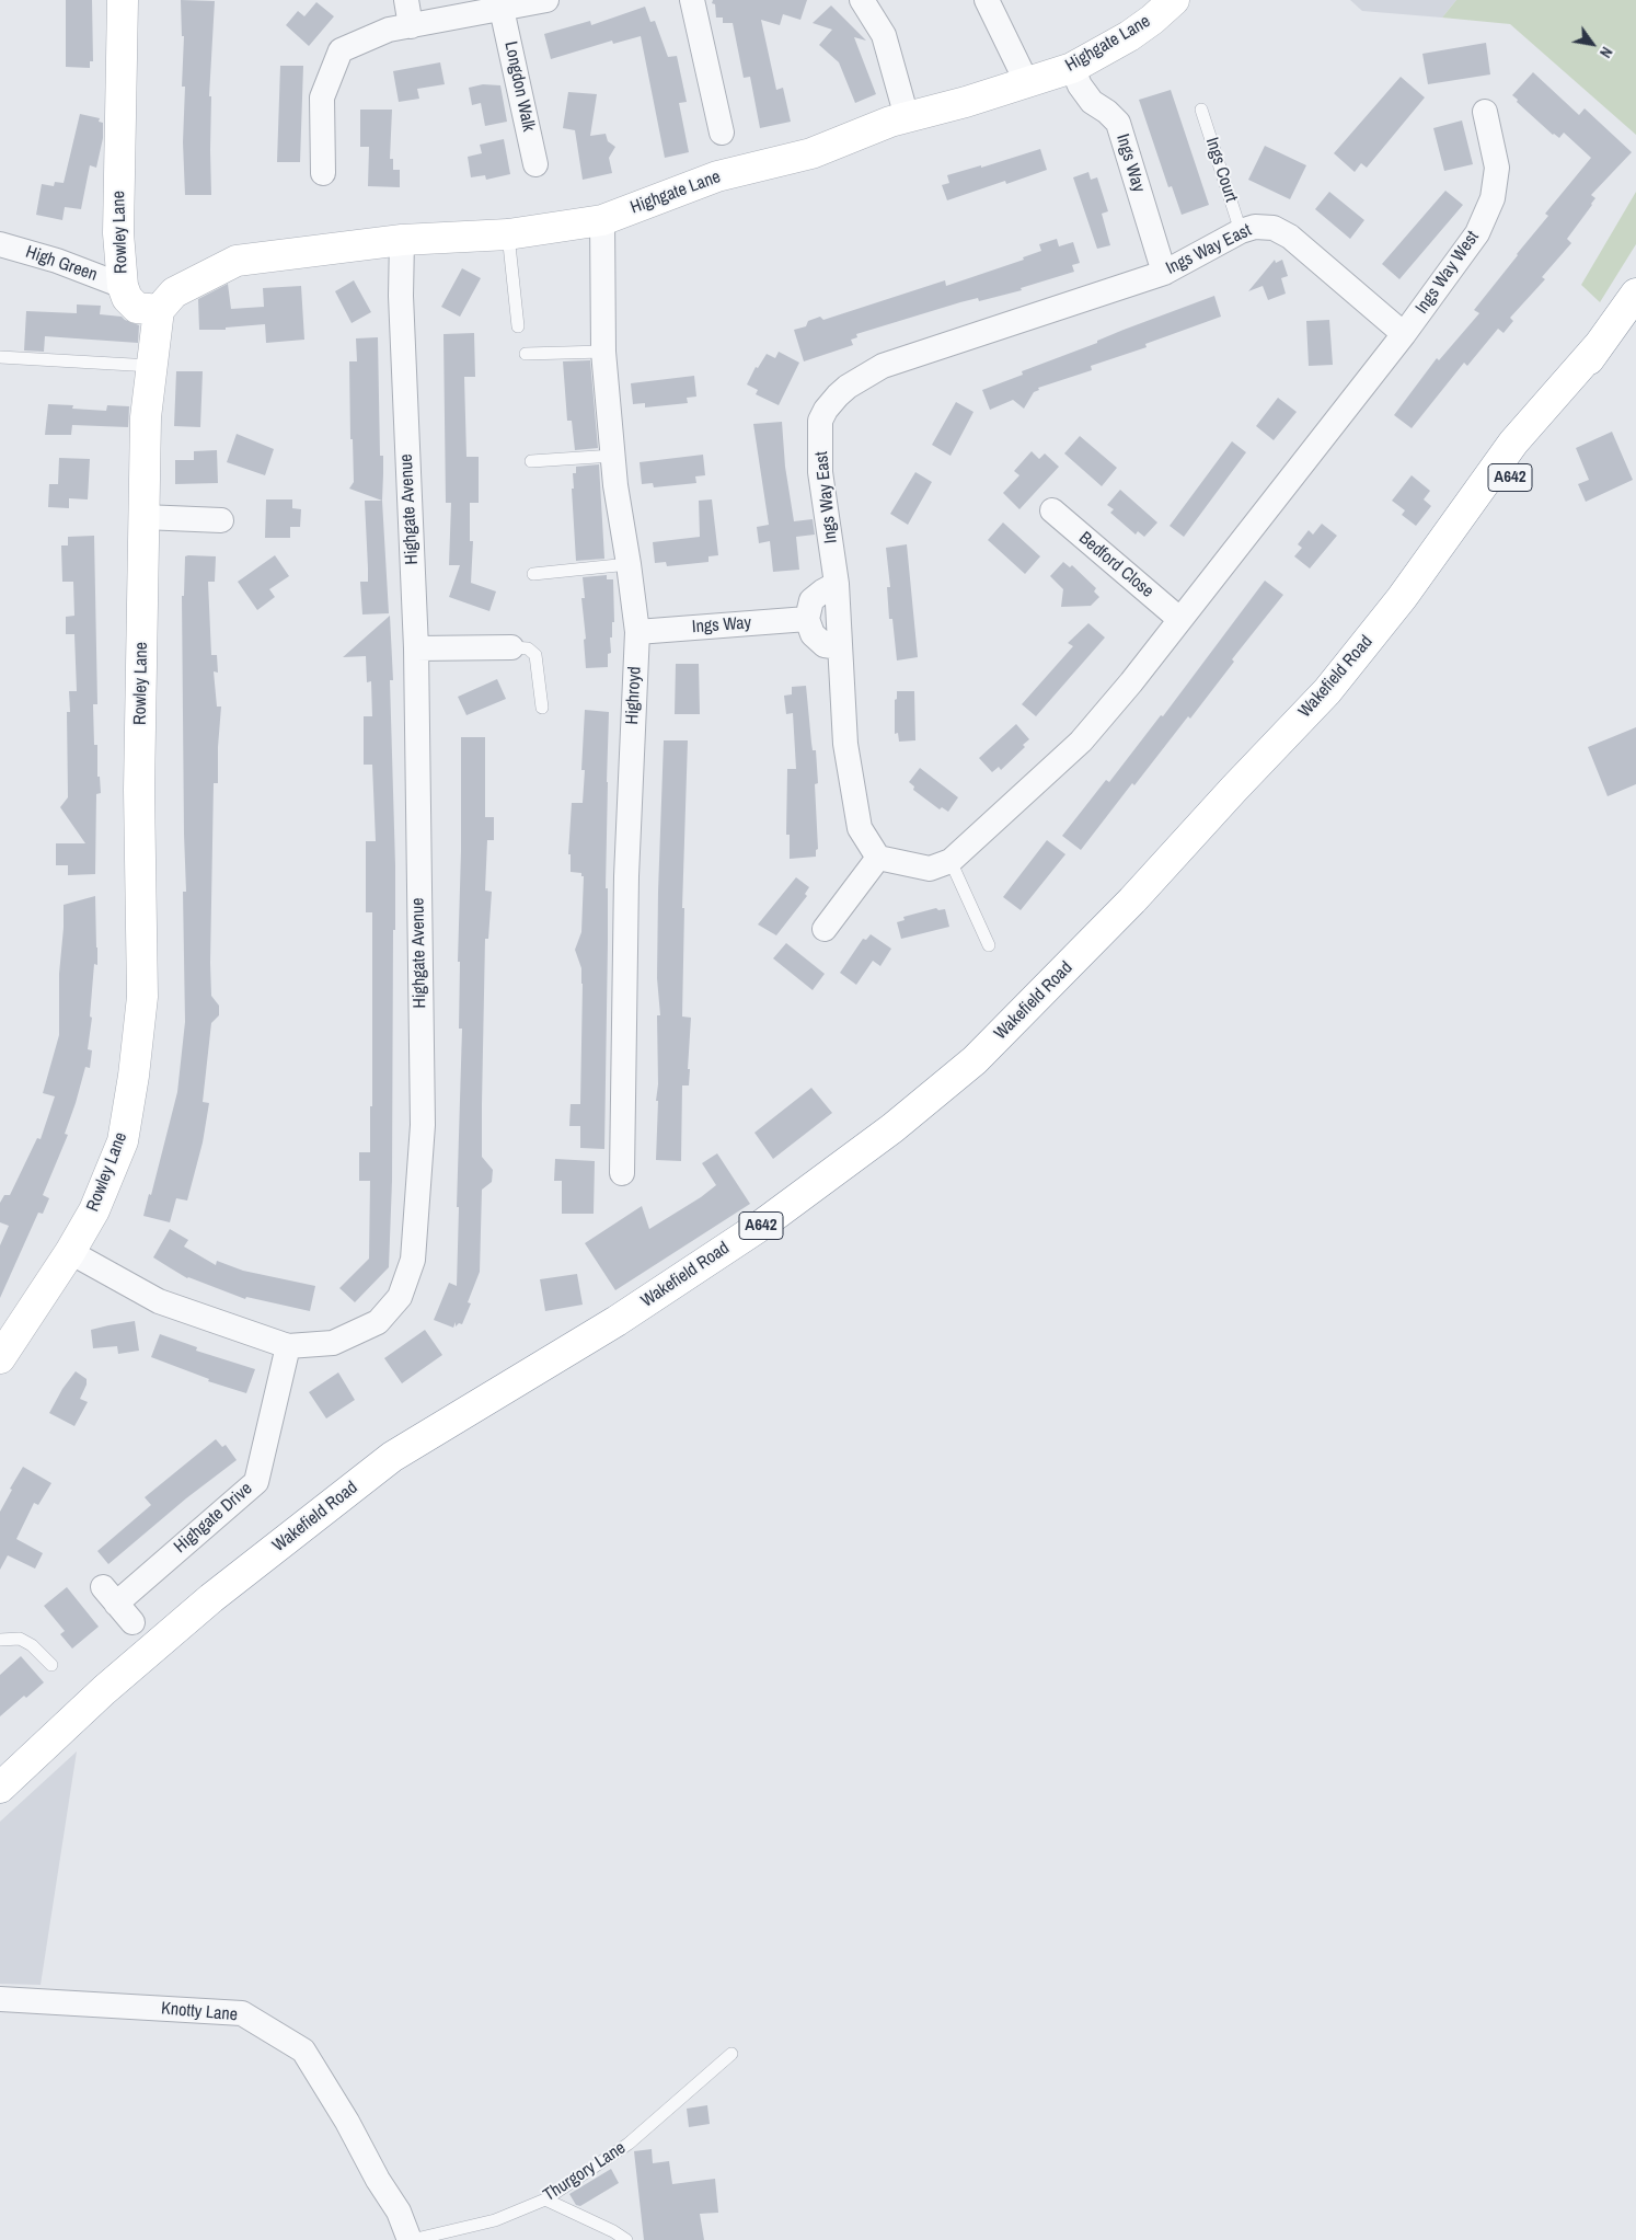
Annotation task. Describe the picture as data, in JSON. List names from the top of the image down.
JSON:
{
  "streets": {
    "main road": [
      "Highgate Lane",
      "Rowley Lane",
      "A642",
      "Wakefield Road"
    ],
    "street": [
      "Longdon Walk",
      "Ings Way",
      "Ings Way East",
      "High Green",
      "Ings Way West",
      "Highgate Avenue",
      "Bedford Close",
      "Highroyd",
      "Highgate Drive",
      "Knotty Lane"
    ],
    "lane": ["Ings Court", "Thurgory Lane"]
  },
  "crossings": [
    ["Highgate Lane", "Ings Way"],
    ["Highgate Lane", "Rowley Lane"],
    ["Highgate Lane", "Highgate Avenue"],
    ["Highgate Lane", "Highroyd"],
    ["Ings Way", "Ings Way East"],
    ["Ings Way", "Highroyd"],
    ["Ings Court", "Ings Way East"],
    ["Rowley Lane", "High Green"],
    ["Rowley Lane", "Highgate Avenue"],
    ["Ings Way East", "Ings Way West"],
    ["Highgate Avenue", "Highgate Drive"],
    ["Knotty Lane", "Thurgory Lane"]
  ],
  "north": "bottom right"
}
